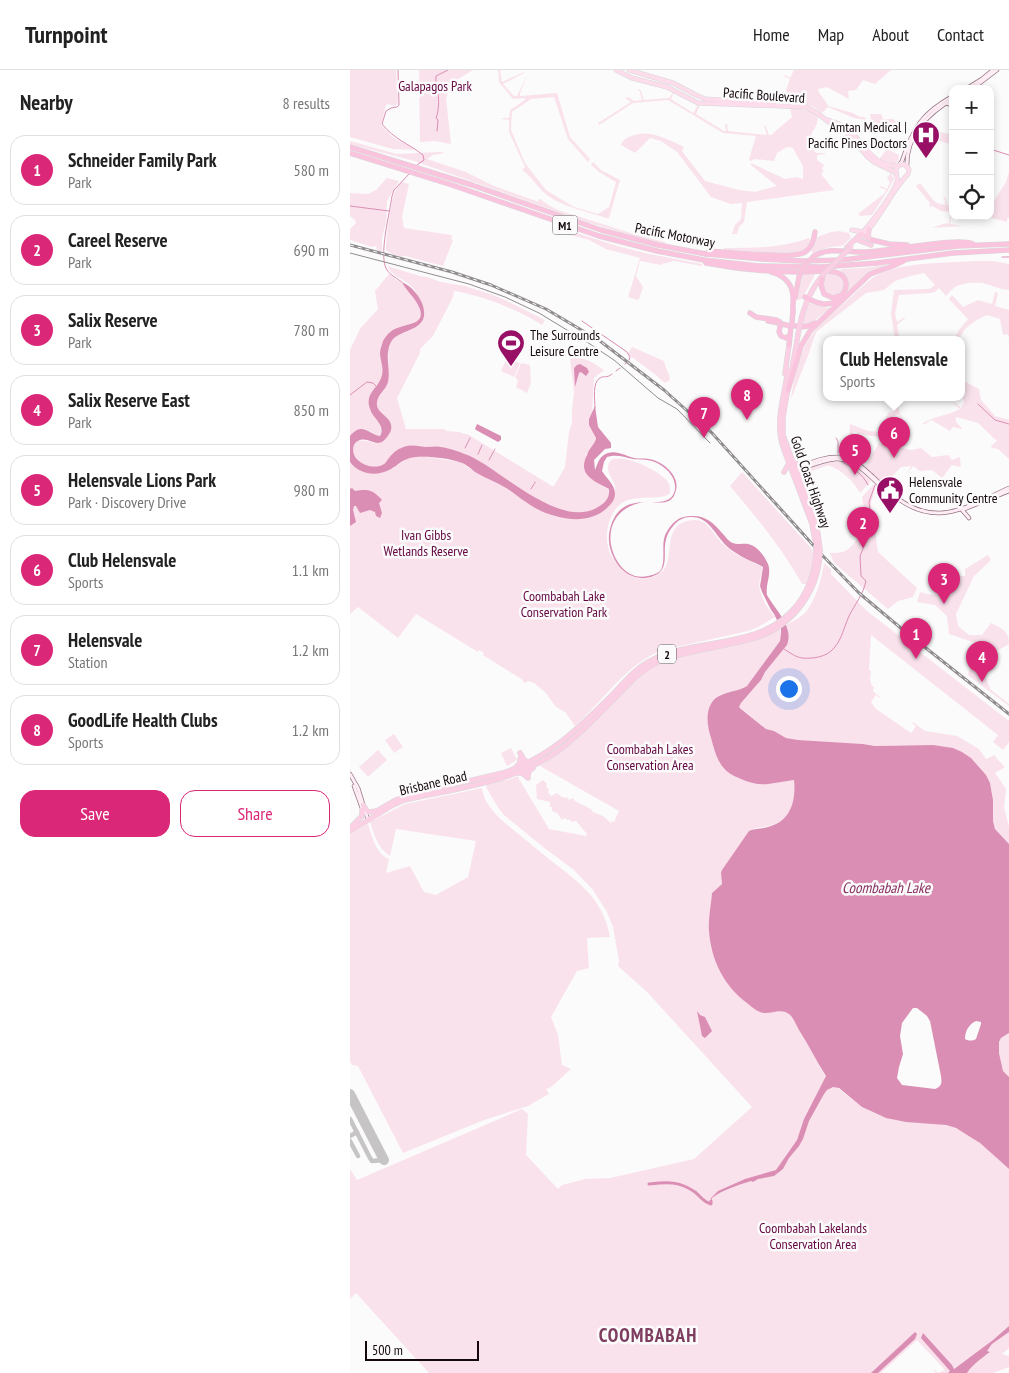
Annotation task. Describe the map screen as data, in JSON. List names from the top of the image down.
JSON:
{
  "streets": {
    "highway": [
      "M1",
      "Pacific Motorway",
      "Gold Coast Highway",
      "2",
      "Brisbane Road"
    ],
    "main road": ["Pacific Boulevard"]
  },
  "crossings": [
    ["Gold Coast Highway", "Brisbane Road"]
  ],
  "districts": ["COOMBABAH"],
  "water": ["Coombabah Lake"],
  "parks": [
    "Galapagos Park",
    "Ivan Gibbs Wetlands Reserve",
    "Coombabah Lake Conservation Park",
    "Coombabah Lakes Conservation Area",
    "Coombabah Lakelands Conservation Area"
  ],
  "places": {
    "hospital": ["Amtan Medical | Pacific Pines Doctors"],
    "sports": ["The Surrounds Leisure Centre"],
    "public building": ["Helensvale Community Centre"]
  },
  "scale_bar": "500 m",
  "page": {
    "header": "Turnpoint",
    "nav": [
      "Home",
      "Map",
      "About",
      "Contact"
    ],
    "heading": ["Nearby", "8 results"],
    "map_buttons": ["+", "−"],
    "list": [
      {
        "mark": "1",
        "name": "Schneider Family Park",
        "note": "Park",
        "value": "580 m"
      },
      {
        "mark": "2",
        "name": "Careel Reserve",
        "note": "Park",
        "value": "690 m"
      },
      {
        "mark": "3",
        "name": "Salix Reserve",
        "note": "Park",
        "value": "780 m"
      },
      {
        "mark": "4",
        "name": "Salix Reserve East",
        "note": "Park",
        "value": "850 m"
      },
      {
        "mark": "5",
        "name": "Helensvale Lions Park",
        "note": "Park · Discovery Drive",
        "value": "980 m"
      },
      {
        "mark": "6",
        "name": "Club Helensvale",
        "note": "Sports",
        "value": "1.1 km"
      },
      {
        "mark": "7",
        "name": "Helensvale",
        "note": "Station",
        "value": "1.2 km"
      },
      {
        "mark": "8",
        "name": "GoodLife Health Clubs",
        "note": "Sports",
        "value": "1.2 km"
      }
    ],
    "popup": ["Club Helensvale", "Sports"],
    "pins": [
      "8",
      "7",
      "6",
      "5",
      "2",
      "3",
      "1",
      "4"
    ],
    "buttons": ["Save", "Share"],
    "scale": "500 m"
  }
}
